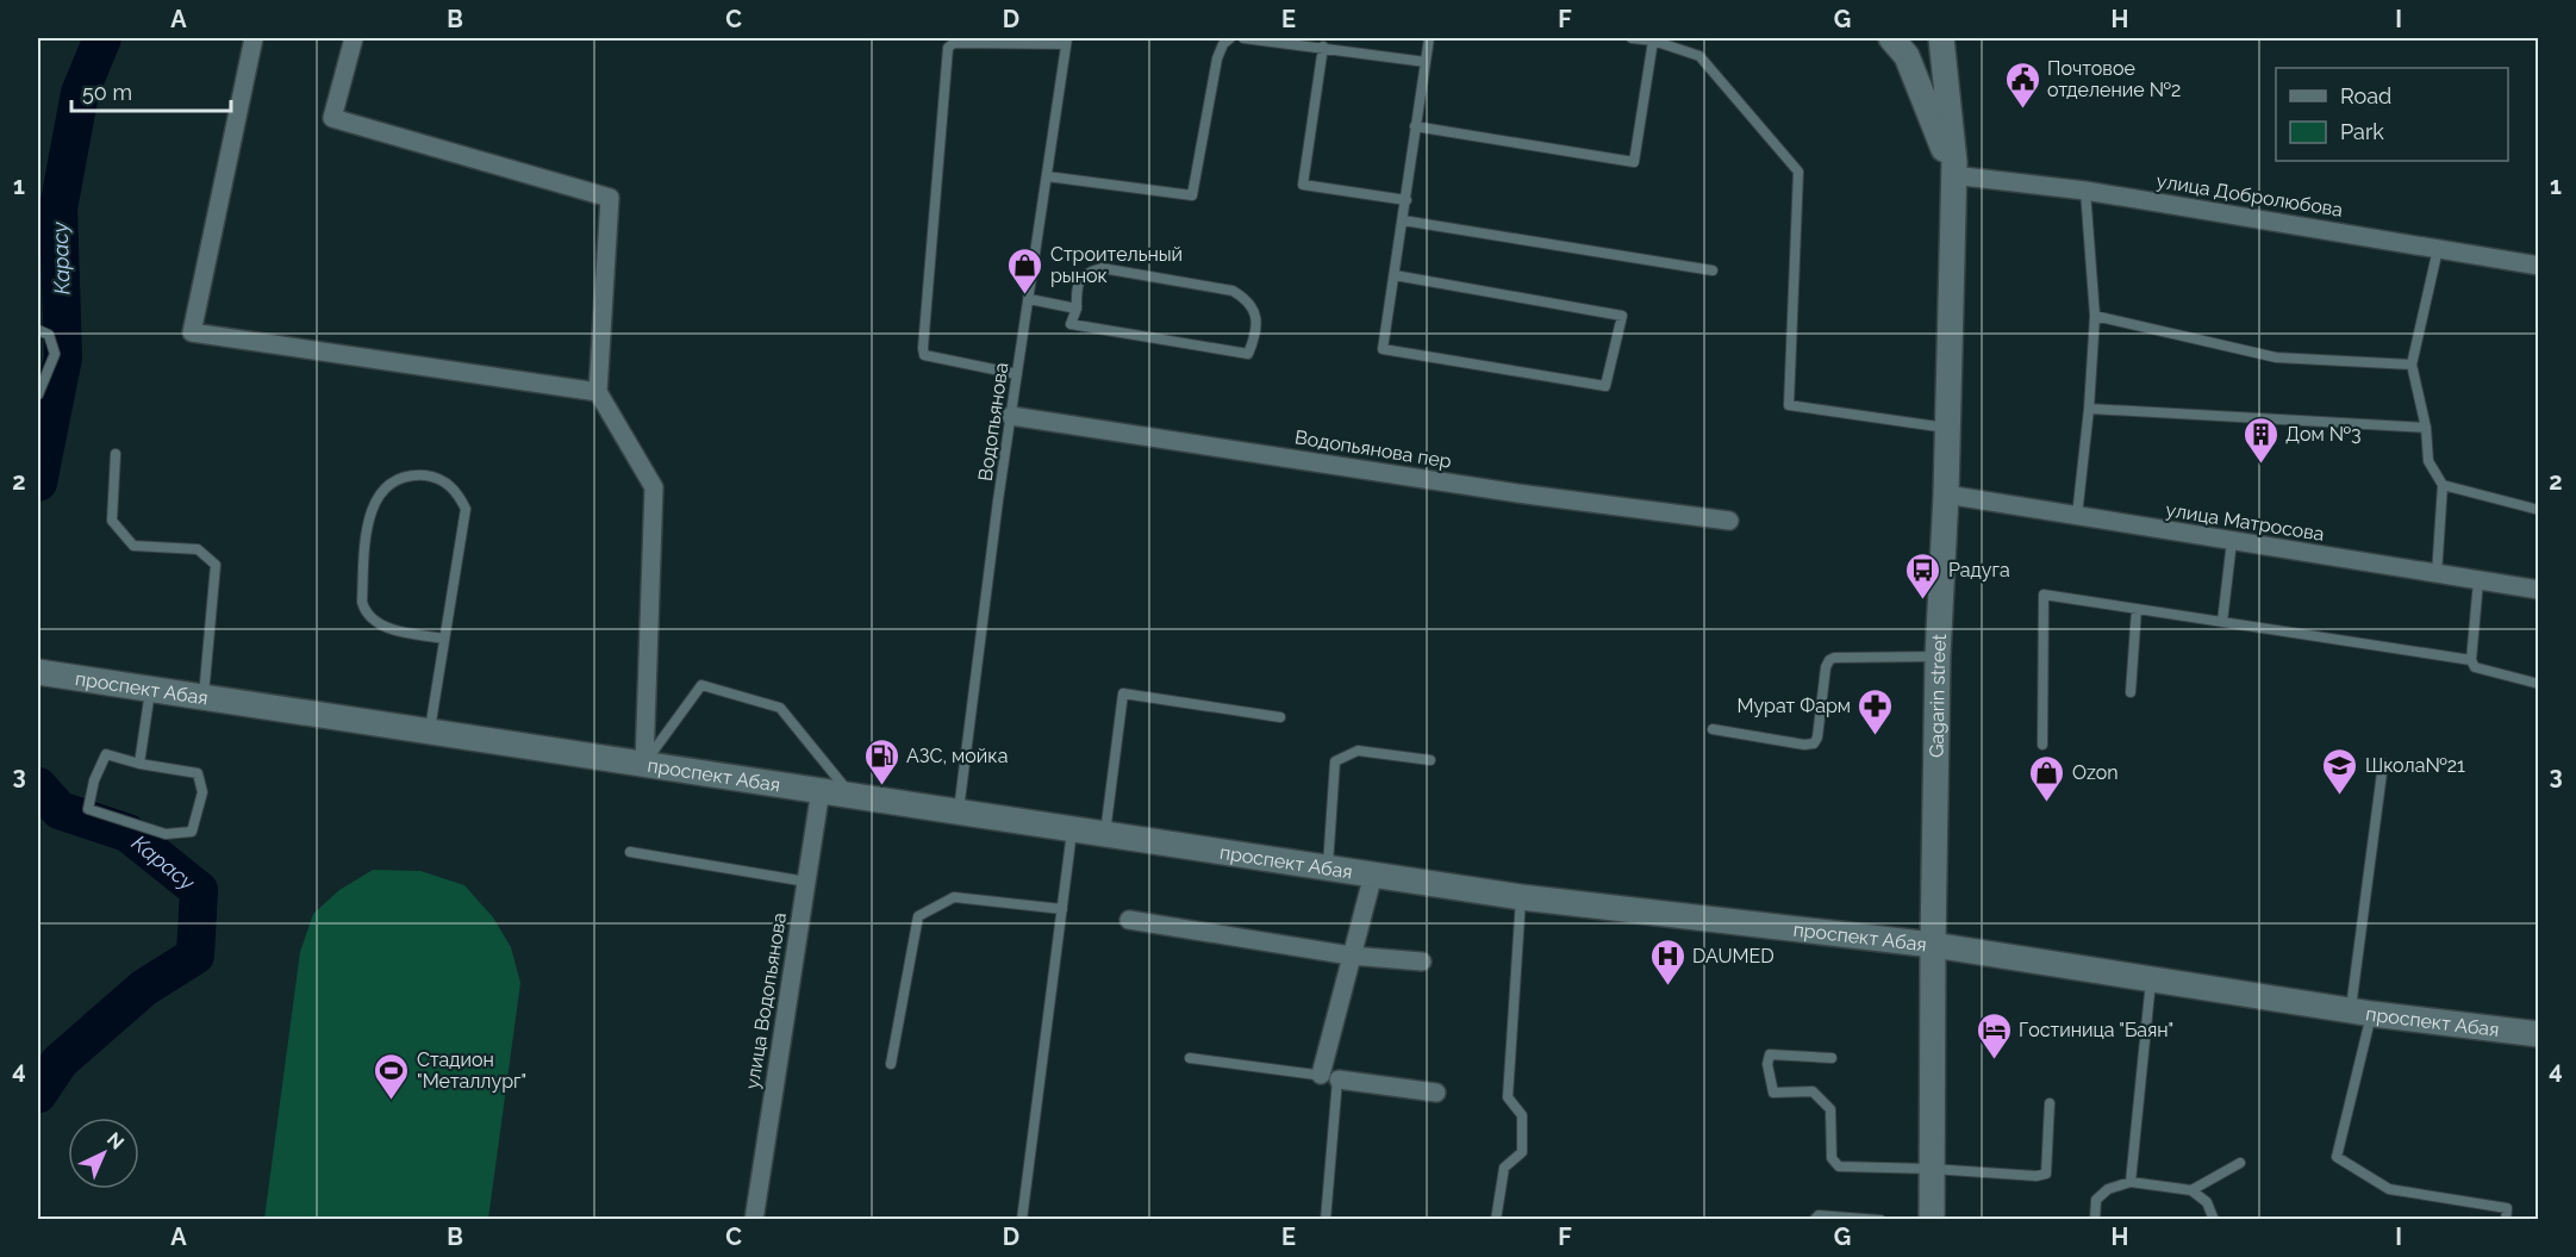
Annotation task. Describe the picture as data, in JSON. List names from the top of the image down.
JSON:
{
  "streets": {
    "main road": ["проспект Абая", "Gagarin street"],
    "street": [
      "улица Добролюбова",
      "Водопьянова пер",
      "улица Матросова",
      "улица Водопьянова"
    ],
    "lane": ["Водопьянова"]
  },
  "crossings": [
    ["улица Добролюбова", "Gagarin street"],
    ["Водопьянова", "Водопьянова пер"],
    ["Водопьянова", "проспект Абая"],
    ["улица Матросова", "Gagarin street"],
    ["проспект Абая", "Gagarin street"],
    ["проспект Абая", "улица Водопьянова"]
  ],
  "water": ["Карасу"],
  "places": {
    "public building": ["Почтовое отделение №2"],
    "shop": ["Строительный рынок", "Ozon"],
    "building": ["Дом №3"],
    "bus stop": ["Радуга"],
    "pharmacy": ["Мурат Фарм"],
    "fuel station": ["АЗС, мойка"],
    "school or university": ["Школа№21"],
    "hospital": ["DAUMED"],
    "hotel": ["Гостиница \"Баян\""],
    "sports": ["Стадион \"Металлург\""]
  },
  "legend": ["Road", "Park"],
  "scale_bar": "50 m",
  "north": "top right",
  "grid": {
    "columns": [
      "A",
      "B",
      "C",
      "D",
      "E",
      "F",
      "G",
      "H",
      "I"
    ],
    "rows": [
      "1",
      "2",
      "3",
      "4"
    ]
  }
}
